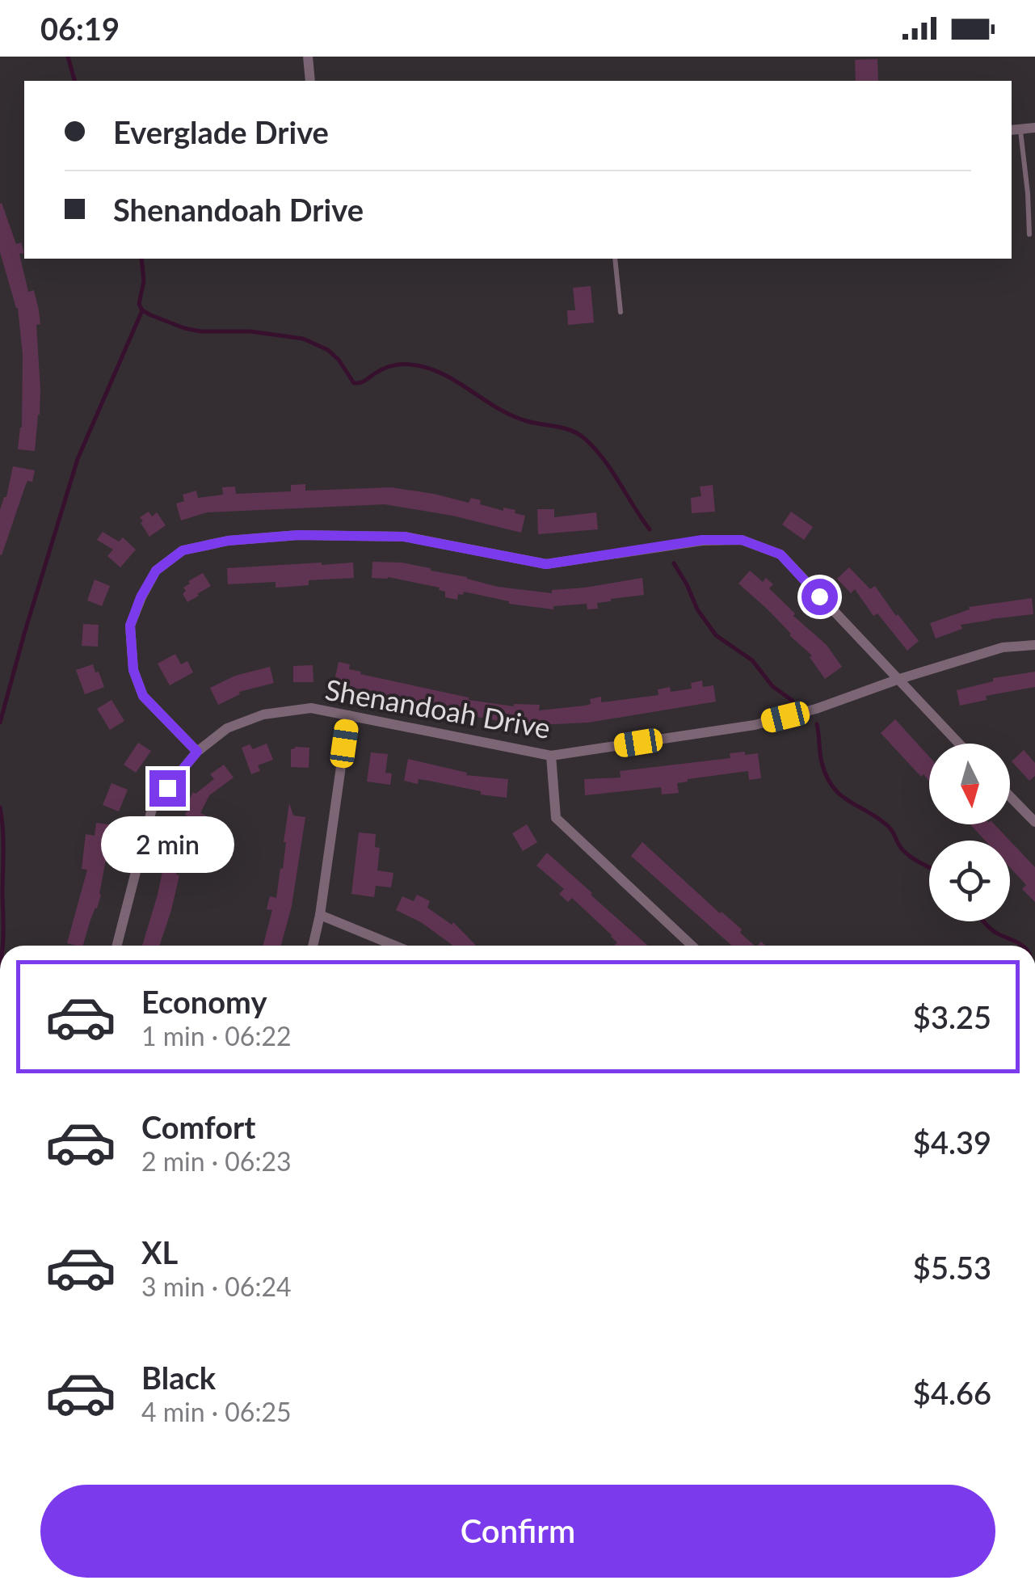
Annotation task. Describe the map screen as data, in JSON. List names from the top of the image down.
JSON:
{
  "streets": {
    "street": ["Shenandoah Drive"]
  },
  "north": "bottom",
  "page": {
    "status": "06:19",
    "banner": ["Everglade Drive", "Shenandoah Drive"],
    "bubble": "2 min",
    "list": [
      {
        "name": "Economy",
        "note": "1 min · 06:22",
        "value": "$3.25"
      },
      {
        "name": "Comfort",
        "note": "2 min · 06:23",
        "value": "$4.39"
      },
      {
        "name": "XL",
        "note": "3 min · 06:24",
        "value": "$5.53"
      },
      {
        "name": "Black",
        "note": "4 min · 06:25",
        "value": "$4.66"
      }
    ],
    "buttons": "Confirm"
  }
}
